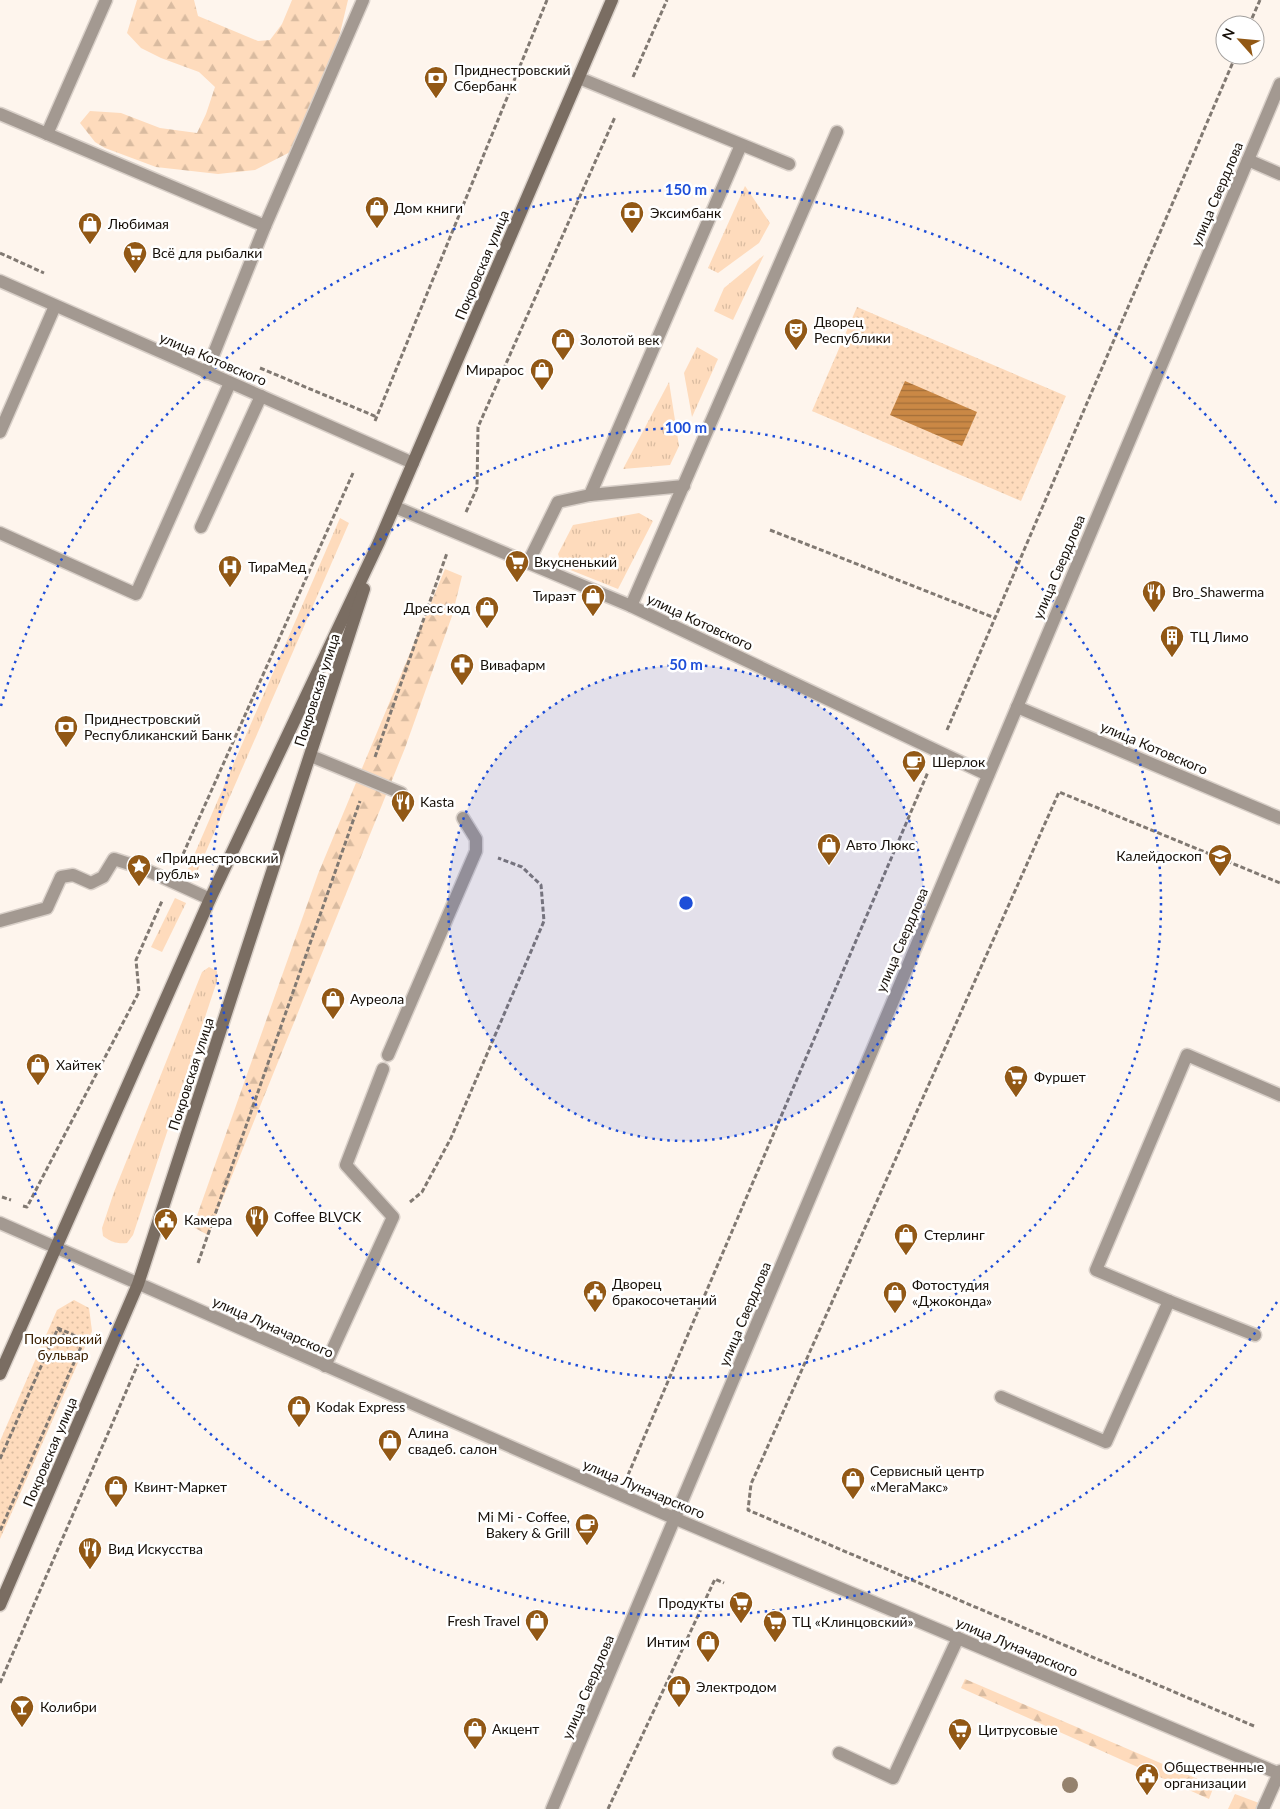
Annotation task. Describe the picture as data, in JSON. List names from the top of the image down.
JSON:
{
  "streets": {
    "main road": ["Покровская улица"],
    "street": ["улица Свердлова", "улица Котовского", "улица Луначарского"]
  },
  "crossings": [
    ["улица Свердлова", "улица Котовского"],
    ["улица Свердлова", "улица Луначарского"],
    ["Покровская улица", "улица Котовского"],
    ["Покровская улица", "улица Луначарского"]
  ],
  "parks": ["Покровский бульвар"],
  "places": {
    "bank": ["Приднестровский Сбербанк", "Эксимбанк", "Приднестровский Республиканский Банк"],
    "shop": [
      "Дом книги",
      "Любимая",
      "Золотой век",
      "Мирарос",
      "Тираэт",
      "Дресс код",
      "Авто Люкс",
      "Ауреола",
      "Хайтек",
      "Стерлинг",
      "Фотостудия «Джоконда»",
      "Kodak Express",
      "Алина свадеб. салон",
      "Сервисный центр «МегаМакс»",
      "Квинт-Маркет",
      "Fresh Travel",
      "Интим",
      "Электродом",
      "Акцент"
    ],
    "supermarket": [
      "Всё для рыбалки",
      "Вкусненький",
      "Фуршет",
      "Продукты",
      "ТЦ «Клинцовский»",
      "Цитрусовые"
    ],
    "theatre": ["Дворец Республики"],
    "hospital": ["ТираМед"],
    "restaurant": [
      "Bro_Shawerma",
      "Kasta",
      "Coffee BLVCK",
      "Вид Искусства"
    ],
    "building": ["ТЦ Лимо"],
    "pharmacy": ["Вивафарм"],
    "cafe": ["Шерлок", "Mi Mi - Coffee, Bakery & Grill"],
    "school or university": ["Калейдоскоп"],
    "place": ["«Приднестровский рубль»"],
    "public building": ["Камера", "Дворец бракосочетаний", "Общественные организации"],
    "bar": ["Колибри"]
  },
  "north": "top left",
  "rings": ["150 m", "100 m", "50 m"]
}
